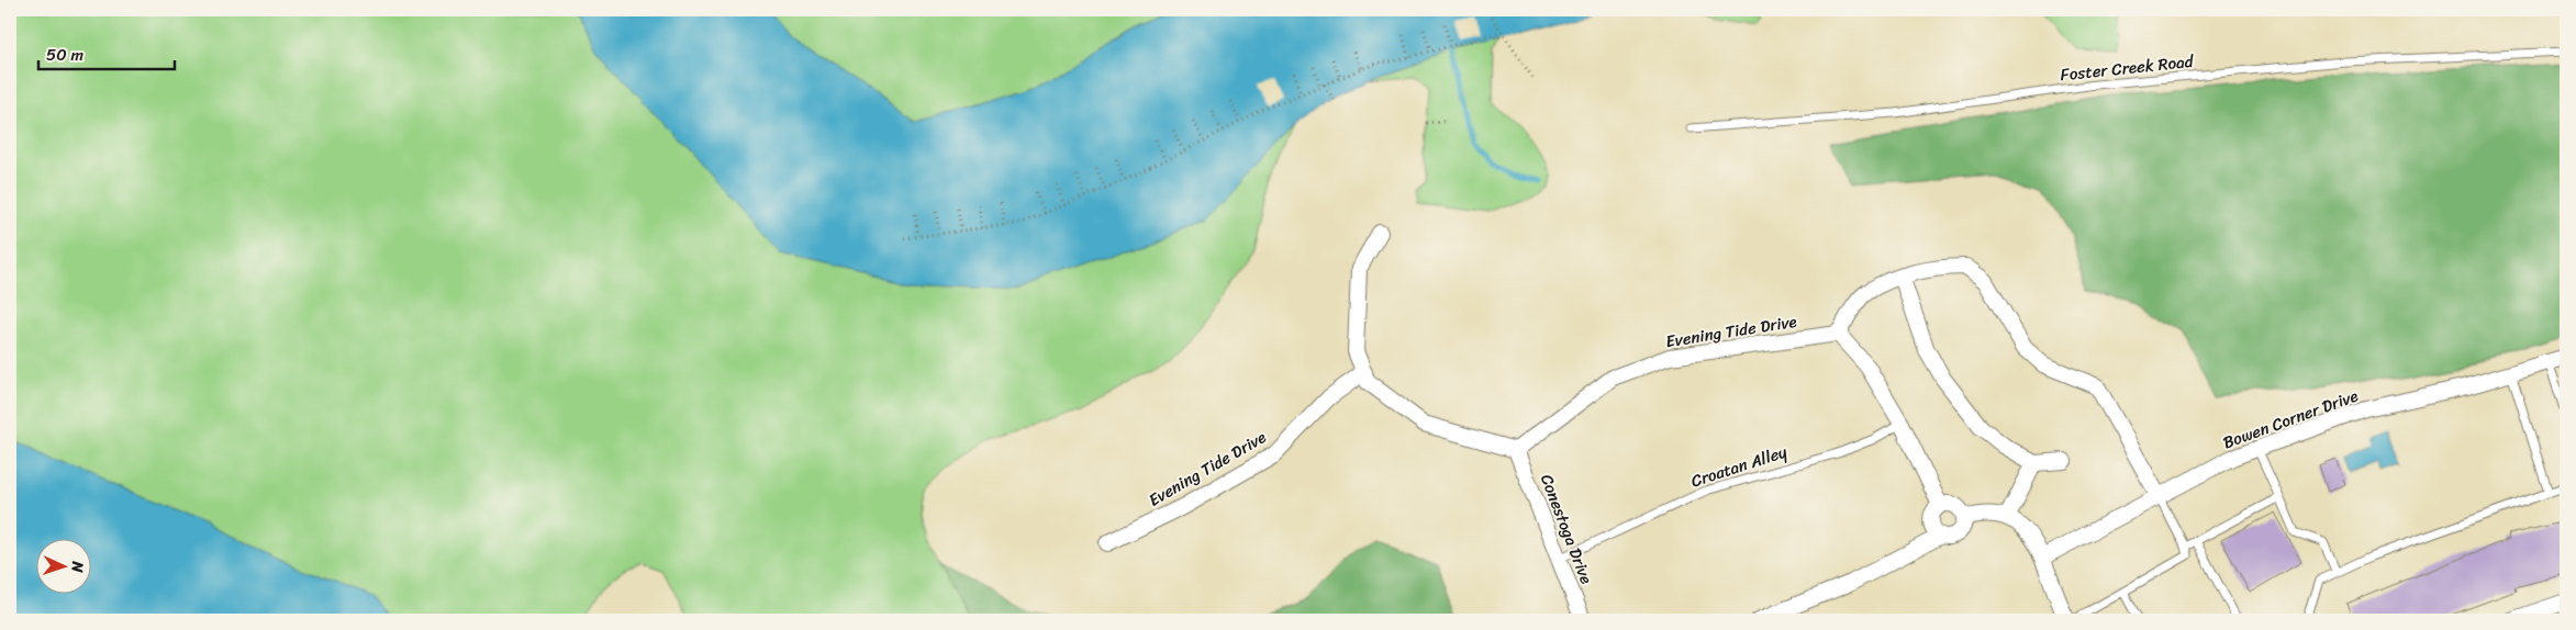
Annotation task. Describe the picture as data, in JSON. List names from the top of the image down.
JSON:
{
  "streets": {
    "street": ["Evening Tide Drive", "Bowen Corner Drive", "Conestoga Drive"],
    "lane": ["Foster Creek Road", "Croatan Alley"]
  },
  "crossings": [
    ["Evening Tide Drive", "Conestoga Drive"],
    ["Croatan Alley", "Conestoga Drive"]
  ],
  "scale_bar": "50 m",
  "north": "right"
}
